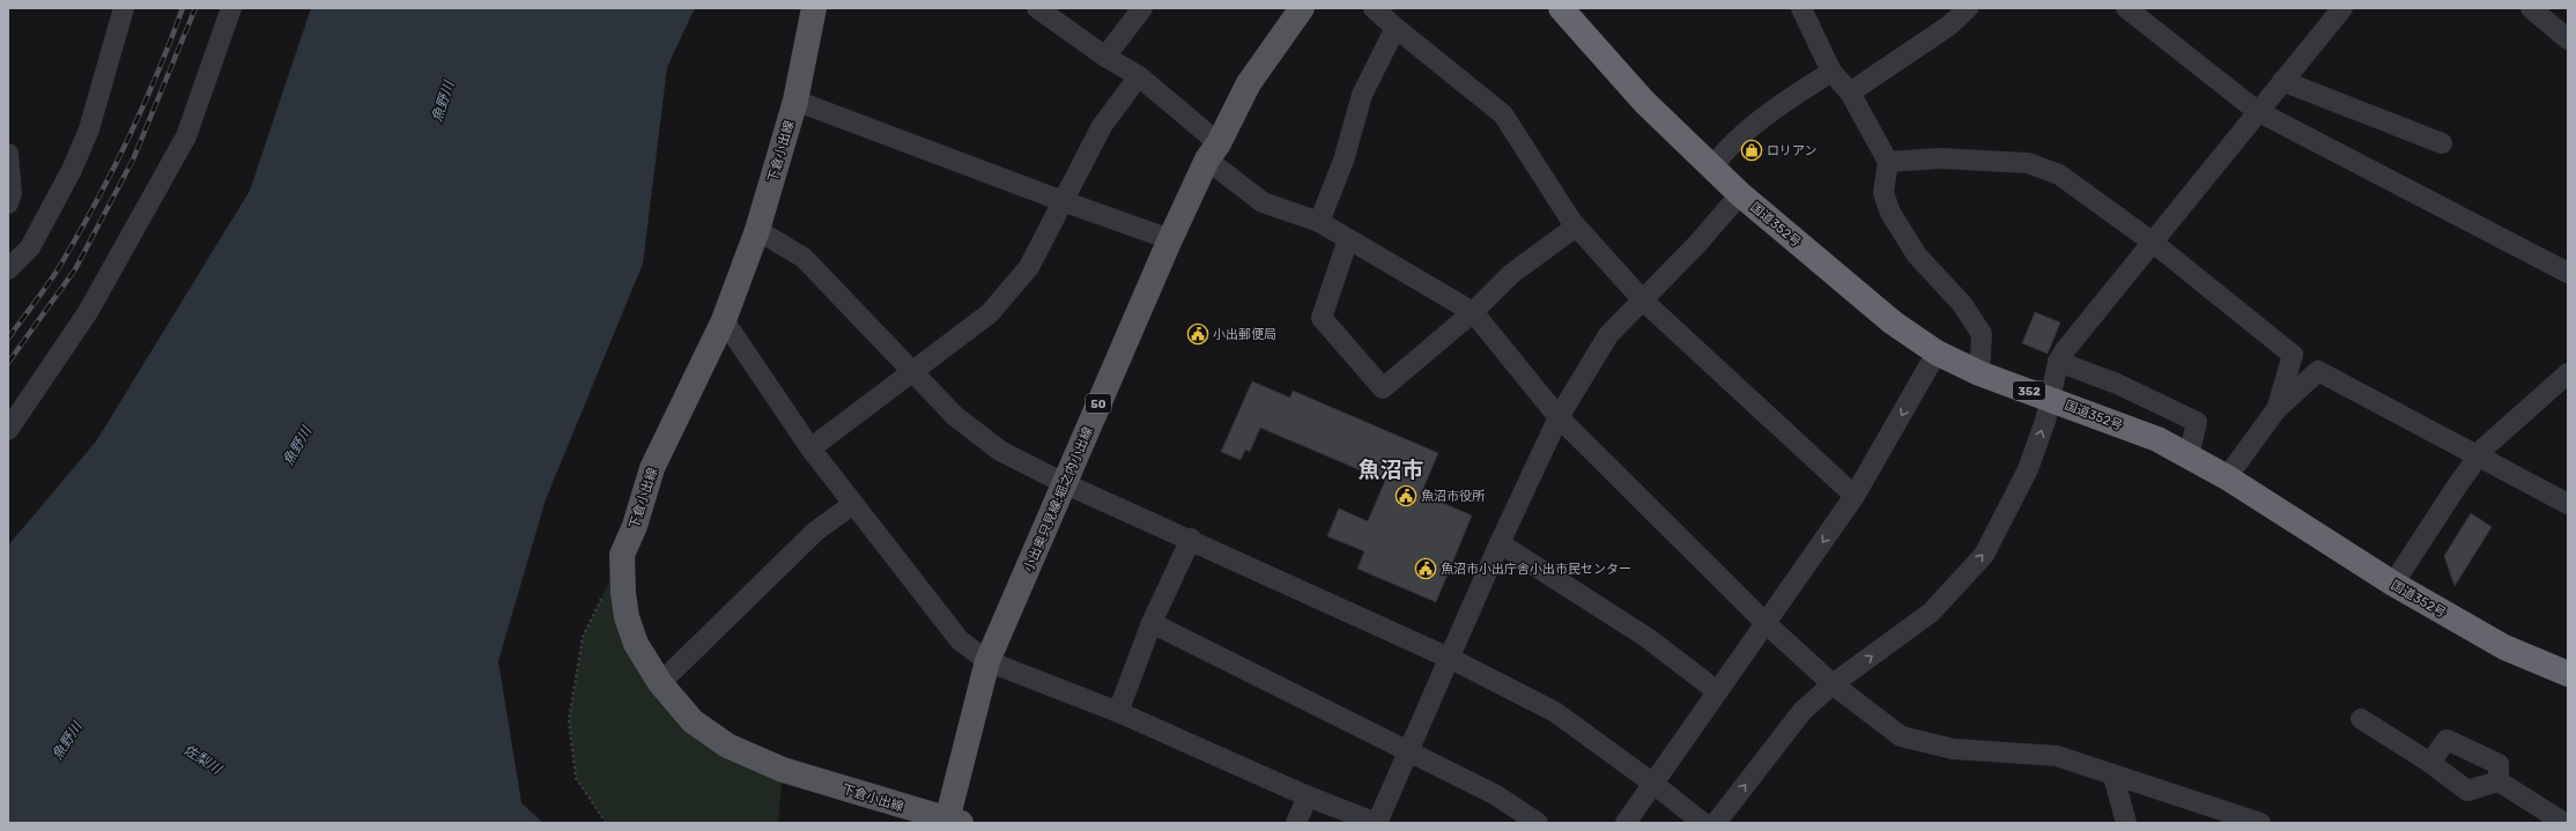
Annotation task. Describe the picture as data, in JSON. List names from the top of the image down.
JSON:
{
  "streets": {
    "highway": ["国道352号", "352"],
    "main road": ["下倉小出線", "50", "小出奥只見線;堀之内小出線"]
  },
  "crossings": [
    ["下倉小出線", "小出奥只見線;堀之内小出線"]
  ],
  "districts": ["魚沼市"],
  "water": ["魚野川", "佐梨川"],
  "places": {
    "shop": ["ロリアン"],
    "public building": ["小出郵便局", "魚沼市役所", "魚沼市小出庁舎小出市民センター"]
  }
}
